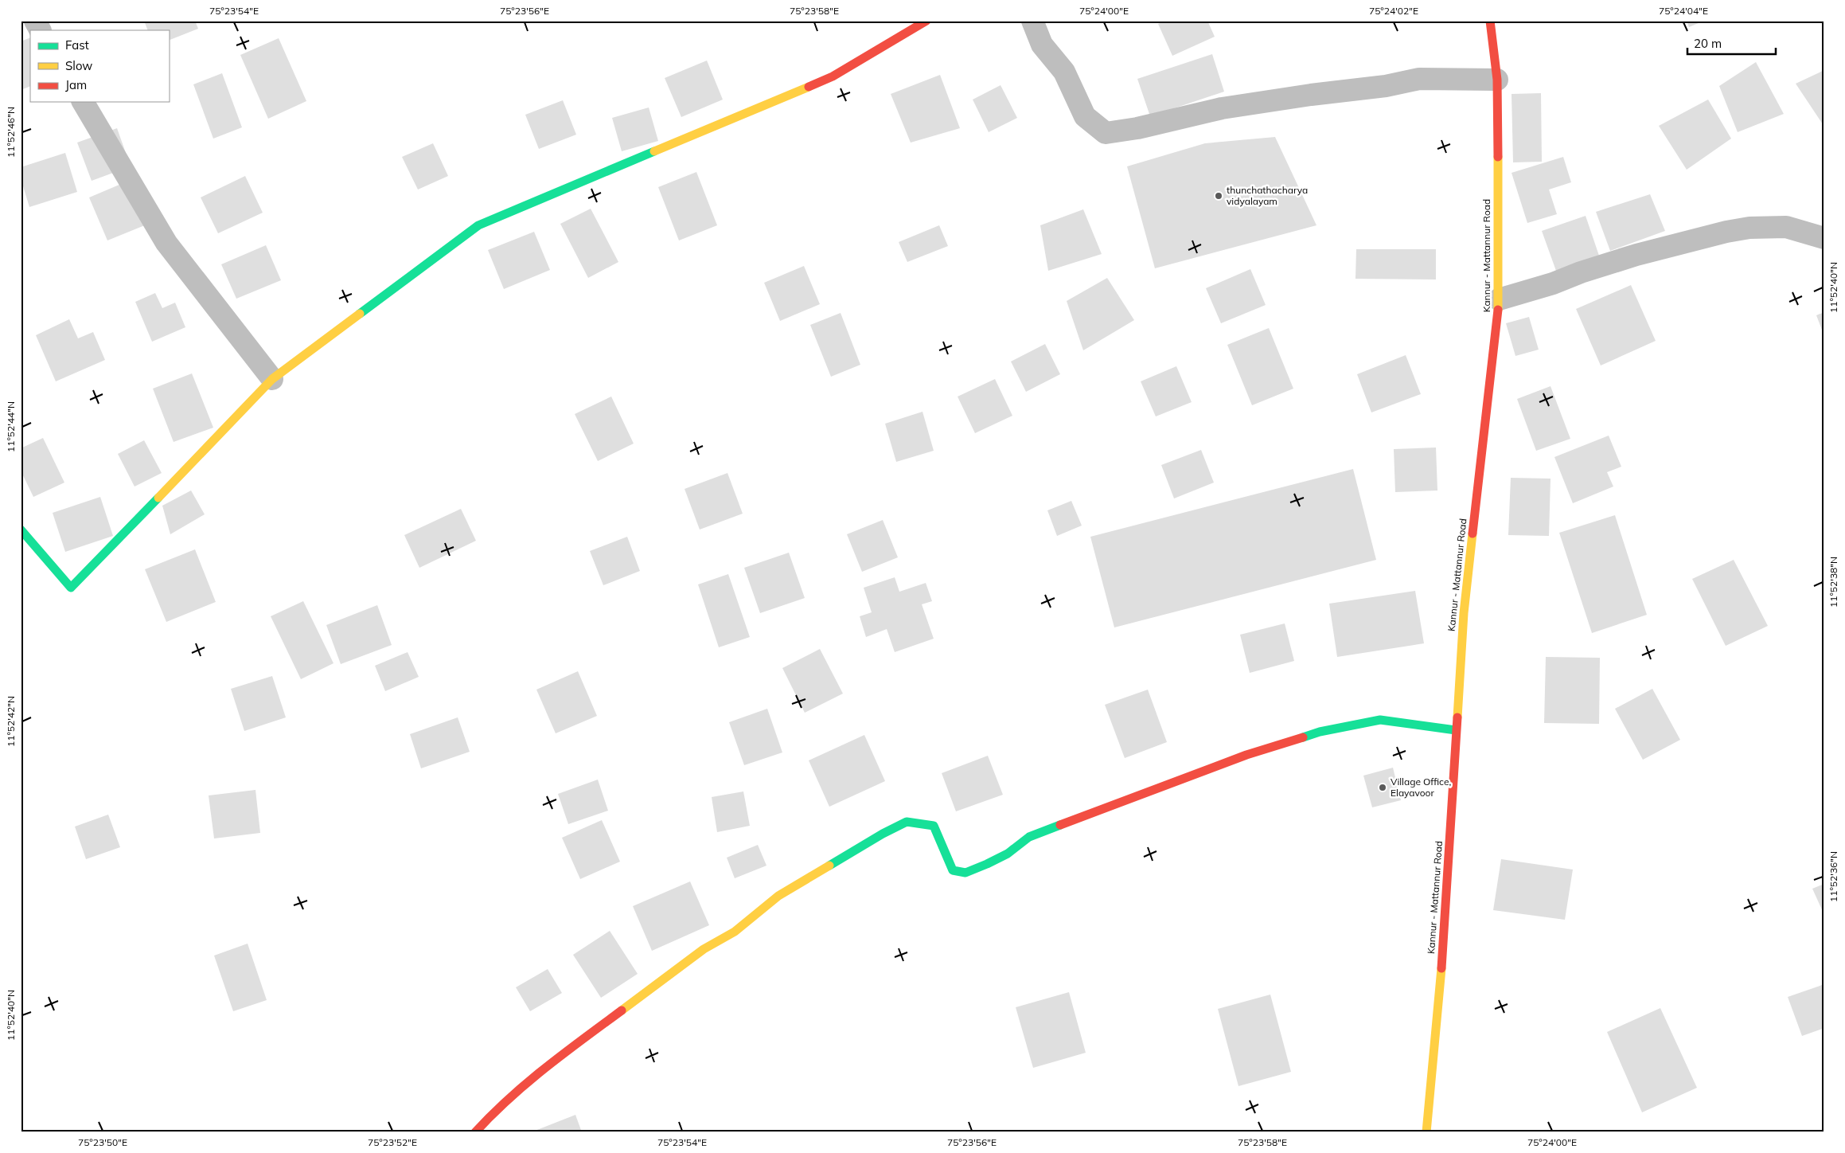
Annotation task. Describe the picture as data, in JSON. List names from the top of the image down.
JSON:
{
  "streets": {
    "street": ["Kannur - Mattannur Road"]
  },
  "places": ["thunchathacharya vidyalayam", "Village Office, Elayavoor"],
  "legend": ["Fast", "Slow", "Jam"],
  "scale_bar": "20 m",
  "coordinates": [
    "75°23'54\"E",
    "75°23'56\"E",
    "75°23'58\"E",
    "75°24'00\"E",
    "75°24'02\"E",
    "75°24'04\"E",
    "11°52'46\"N",
    "11°52'40\"N",
    "11°52'44\"N",
    "11°52'38\"N",
    "11°52'42\"N",
    "11°52'36\"N",
    "75°23'50\"E",
    "75°23'52\"E"
  ]
}
